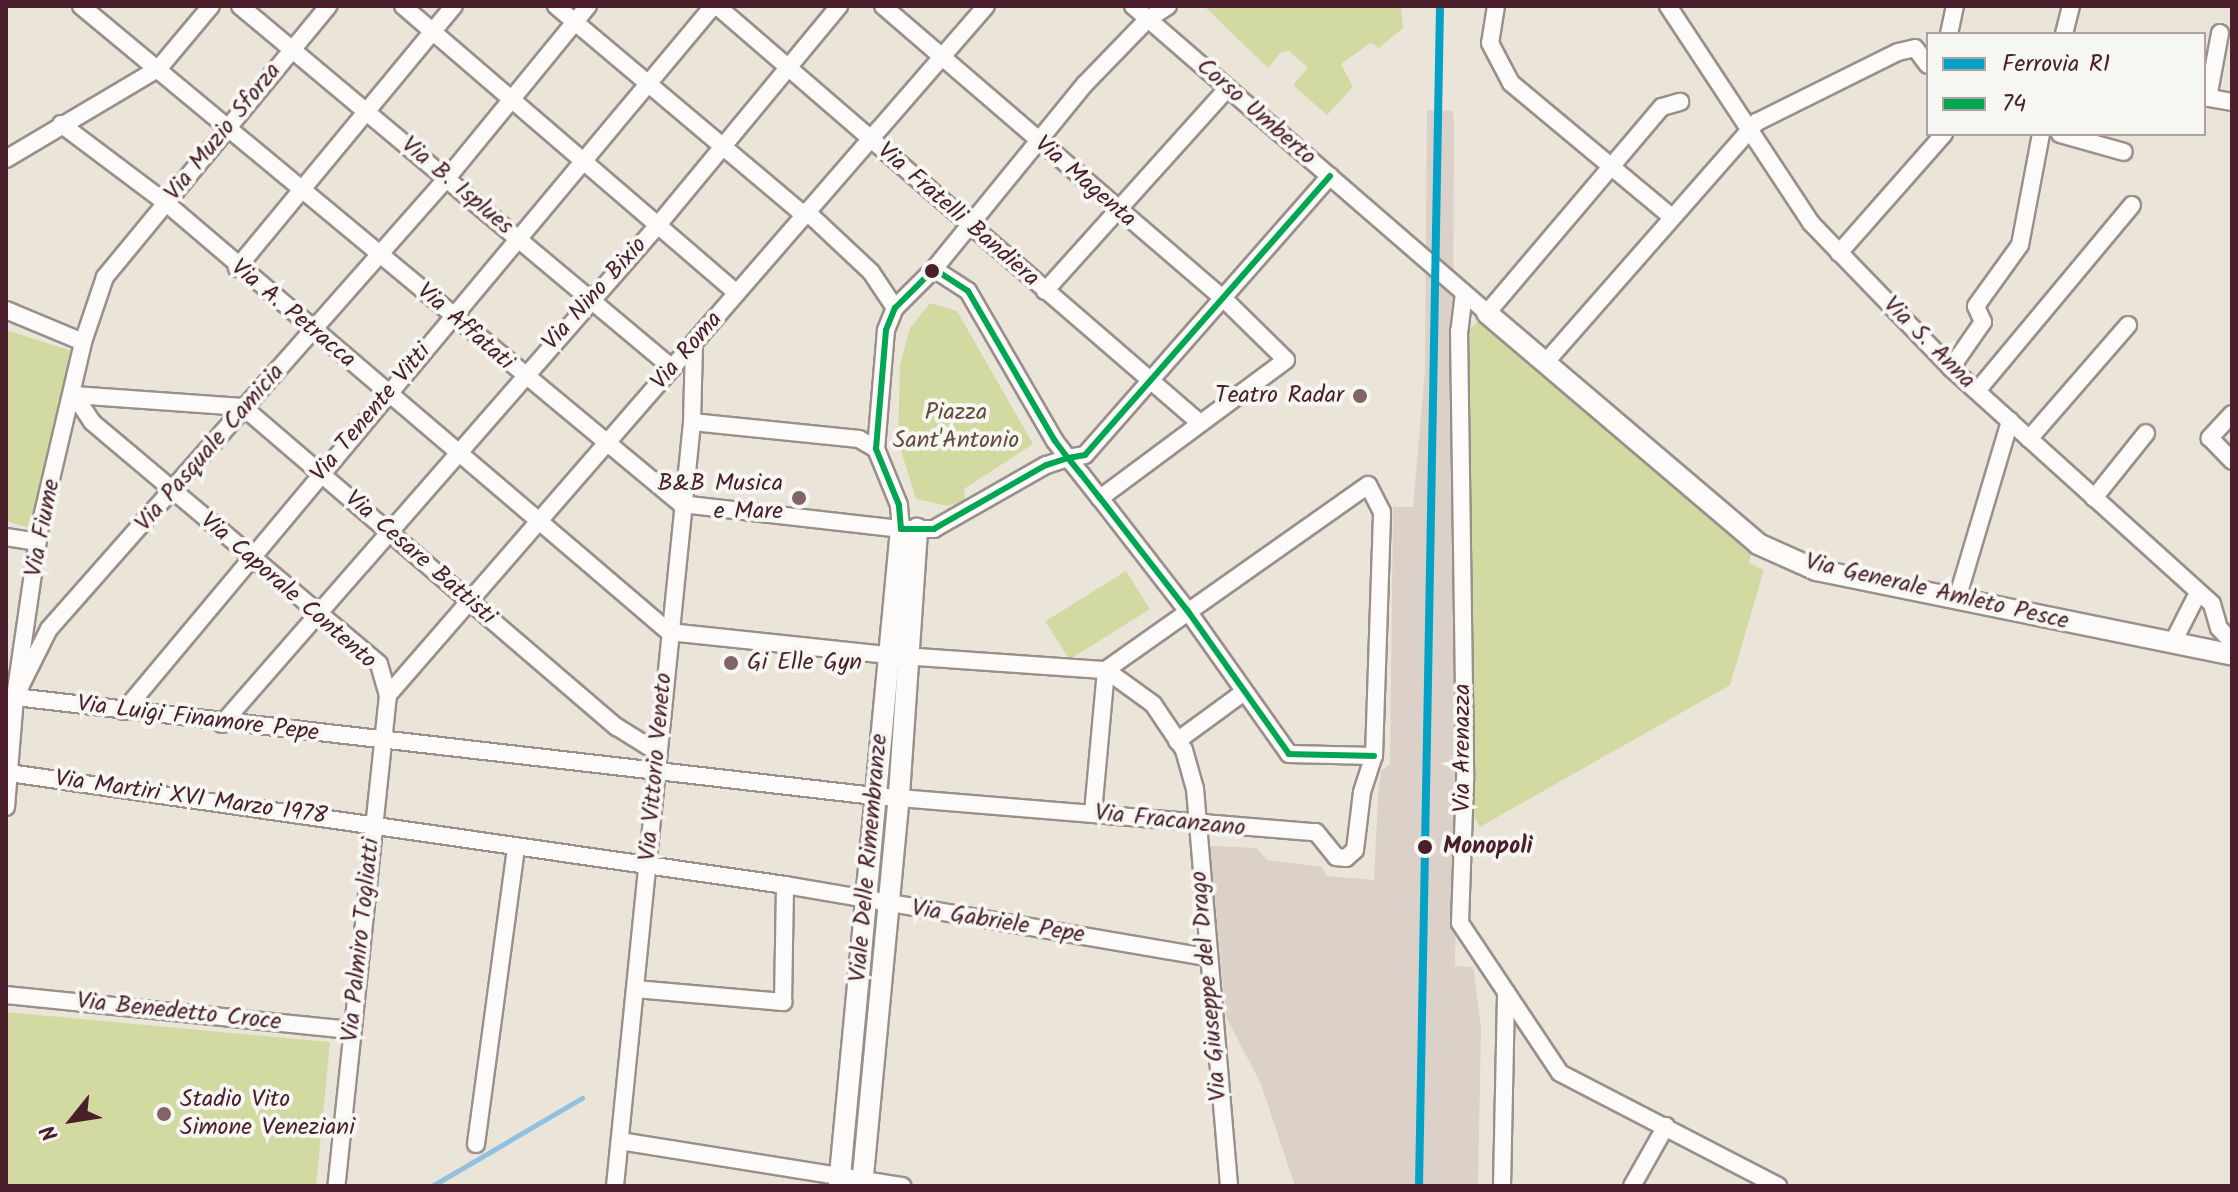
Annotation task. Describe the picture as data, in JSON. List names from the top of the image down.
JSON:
{
  "streets": {
    "street": [
      "Corso Umberto",
      "Via Muzio Sforza",
      "Via Magenta",
      "Via B. Isplues",
      "Via Fratelli Bandiera",
      "Via Nino Bixio",
      "Via A. Petracca",
      "Via Affatati",
      "Via S. Anna",
      "Via Roma",
      "Via Tenente Vitti",
      "Via Pasquale Camicia",
      "Via Fiume",
      "Via Cesare Battisti",
      "Via Caporale Contento",
      "Via Generale Amleto Pesce",
      "Via Luigi Finamore Pepe",
      "Via Arenazza",
      "Via Vittorio Veneto",
      "Via Martiri XVI Marzo 1978",
      "Via Fracanzano",
      "Viale Delle Rimembranze",
      "Via Gabriele Pepe",
      "Via Palmiro Togliatti",
      "Via Giuseppe del Drago",
      "Via Benedetto Croce"
    ]
  },
  "crossings": [
    ["Corso Umberto", "Via Generale Amleto Pesce"],
    ["Corso Umberto", "Via Arenazza"],
    ["Via Muzio Sforza", "Via B. Isplues"],
    ["Via Muzio Sforza", "Via A. Petracca"],
    ["Via Muzio Sforza", "Via Affatati"],
    ["Via Muzio Sforza", "Via Fiume"],
    ["Via Magenta", "Via Fratelli Bandiera"],
    ["Via Magenta", "Via Roma"],
    ["Via B. Isplues", "Via Nino Bixio"],
    ["Via B. Isplues", "Via Roma"],
    ["Via B. Isplues", "Via Tenente Vitti"],
    ["Via B. Isplues", "Via Pasquale Camicia"],
    ["Via Fratelli Bandiera", "Via Nino Bixio"],
    ["Via Fratelli Bandiera", "Via Roma"],
    ["Via Fratelli Bandiera", "Via Tenente Vitti"],
    ["Via Nino Bixio", "Via A. Petracca"],
    ["Via Nino Bixio", "Via Affatati"],
    ["Via Nino Bixio", "Via Cesare Battisti"],
    ["Via Nino Bixio", "Via Caporale Contento"],
    ["Via Nino Bixio", "Via Luigi Finamore Pepe"],
    ["Via A. Petracca", "Via Roma"],
    ["Via A. Petracca", "Via Tenente Vitti"],
    ["Via A. Petracca", "Via Pasquale Camicia"],
    ["Via A. Petracca", "Via Vittorio Veneto"],
    ["Via Affatati", "Via Roma"],
    ["Via Affatati", "Via Tenente Vitti"],
    ["Via Affatati", "Via Pasquale Camicia"],
    ["Via Affatati", "Via Vittorio Veneto"],
    ["Via Roma", "Via Cesare Battisti"],
    ["Via Roma", "Via Caporale Contento"],
    ["Via Roma", "Via Vittorio Veneto"],
    ["Via Roma", "Via Palmiro Togliatti"],
    ["Via Tenente Vitti", "Via Cesare Battisti"],
    ["Via Tenente Vitti", "Via Caporale Contento"],
    ["Via Tenente Vitti", "Via Luigi Finamore Pepe"],
    ["Via Pasquale Camicia", "Via Fiume"],
    ["Via Pasquale Camicia", "Via Cesare Battisti"],
    ["Via Pasquale Camicia", "Via Caporale Contento"],
    ["Via Pasquale Camicia", "Via Luigi Finamore Pepe"],
    ["Via Fiume", "Via Caporale Contento"],
    ["Via Fiume", "Via Luigi Finamore Pepe"],
    ["Via Fiume", "Via Martiri XVI Marzo 1978"],
    ["Via Cesare Battisti", "Via Vittorio Veneto"],
    ["Via Caporale Contento", "Via Palmiro Togliatti"],
    ["Via Luigi Finamore Pepe", "Via Vittorio Veneto"],
    ["Via Luigi Finamore Pepe", "Via Fracanzano"],
    ["Via Luigi Finamore Pepe", "Via Palmiro Togliatti"],
    ["Via Vittorio Veneto", "Via Fracanzano"],
    ["Via Vittorio Veneto", "Via Gabriele Pepe"],
    ["Via Martiri XVI Marzo 1978", "Via Gabriele Pepe"],
    ["Via Martiri XVI Marzo 1978", "Via Palmiro Togliatti"],
    ["Via Fracanzano", "Viale Delle Rimembranze"],
    ["Via Fracanzano", "Via Giuseppe del Drago"],
    ["Viale Delle Rimembranze", "Via Gabriele Pepe"],
    ["Via Gabriele Pepe", "Via Giuseppe del Drago"],
    ["Via Palmiro Togliatti", "Via Benedetto Croce"]
  ],
  "parks": ["Piazza Sant'Antonio"],
  "places": [
    "Teatro Radar",
    "B&B Musica e Mare",
    "Gi Elle Gyn",
    "Monopoli",
    "Stadio Vito Simone Veneziani"
  ],
  "lines": ["rail line R1", "transit line 74"],
  "legend": ["Ferrovia R1", "74"],
  "north": "bottom left"
}
